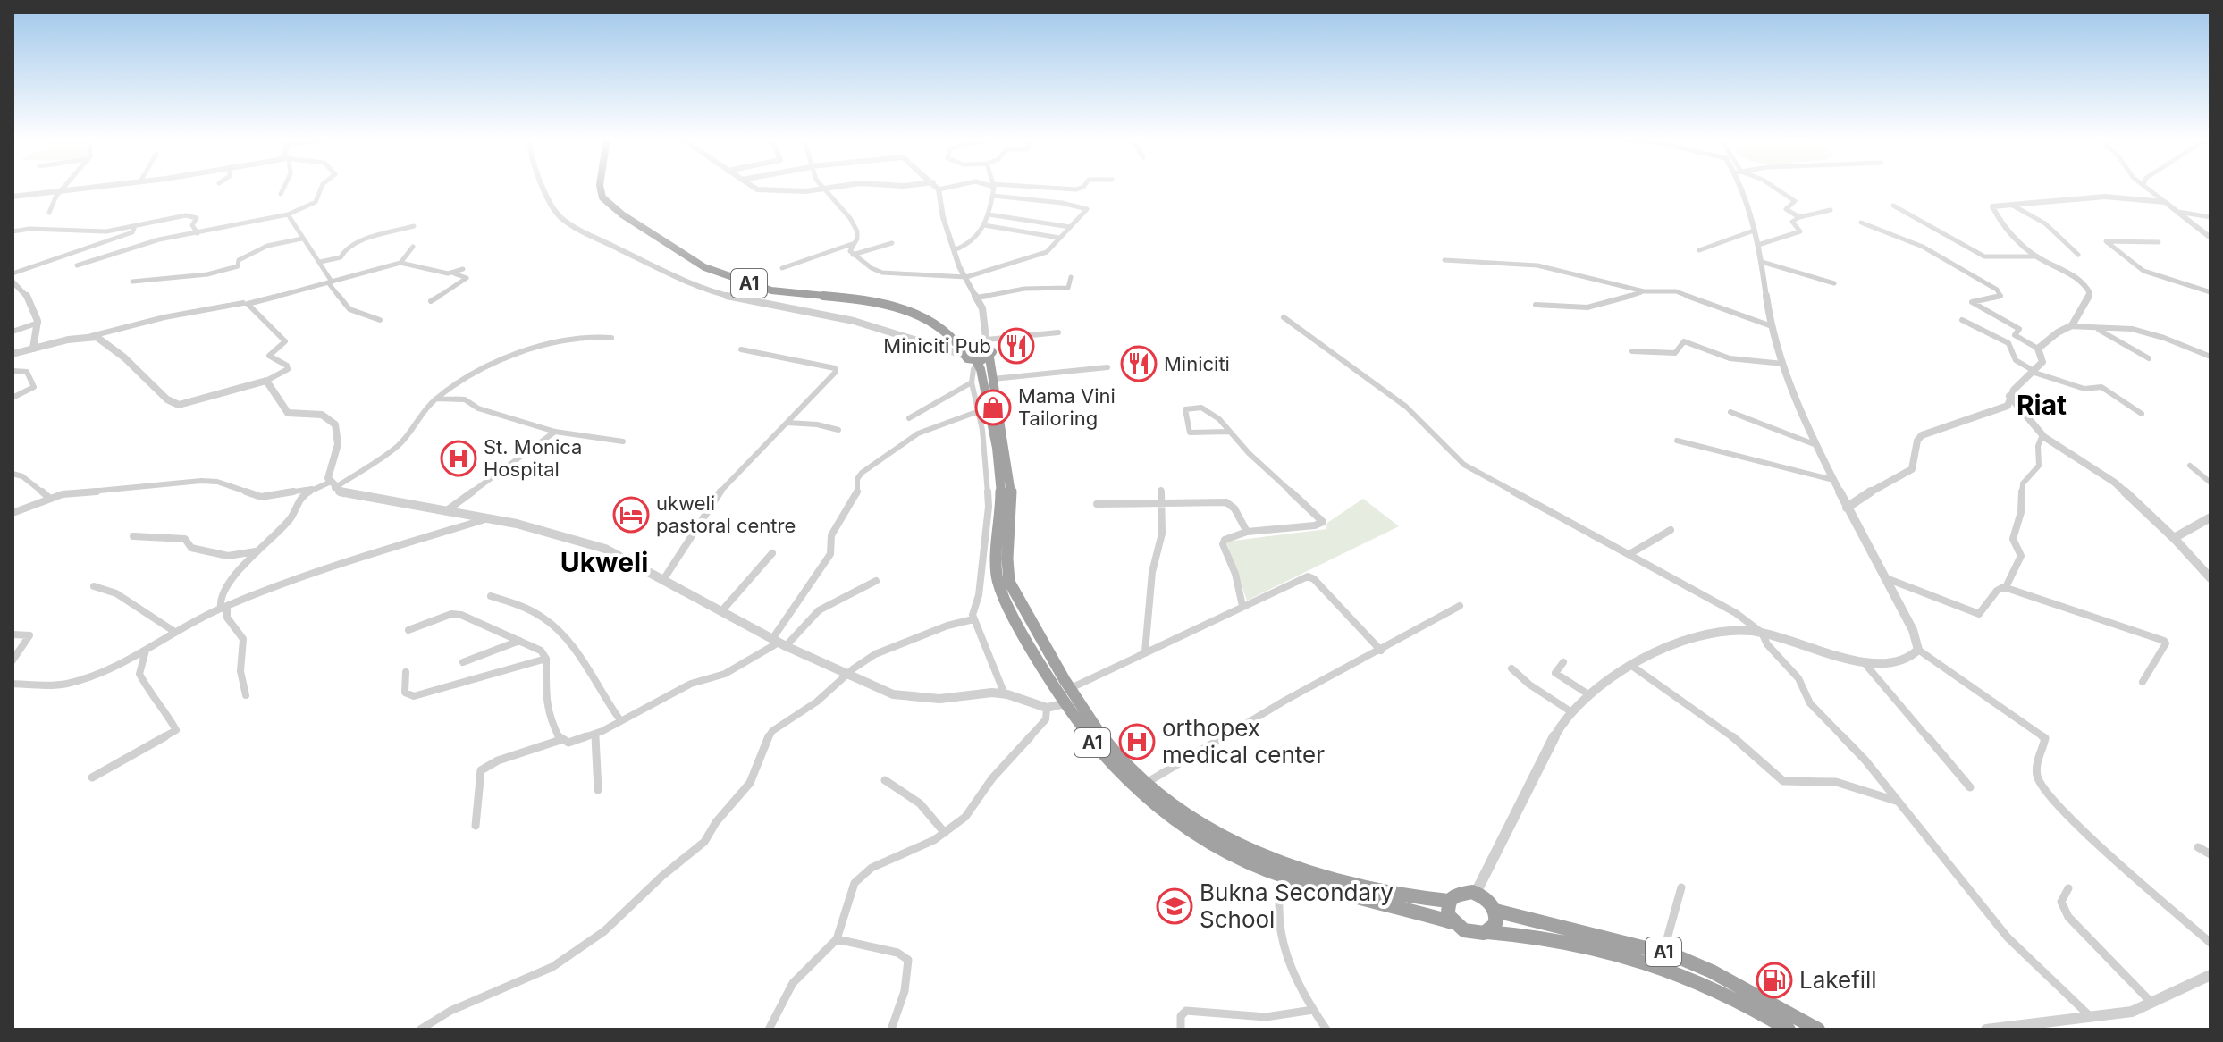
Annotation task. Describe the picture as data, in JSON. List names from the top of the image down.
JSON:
{
  "streets": {
    "highway": ["A1"]
  },
  "districts": ["Riat", "Ukweli"],
  "places": {
    "restaurant": ["Miniciti Pub", "Miniciti"],
    "shop": ["Mama Vini Tailoring"],
    "hospital": ["St. Monica Hospital", "orthopex medical center"],
    "hotel": ["ukweli pastoral centre"],
    "school or university": ["Bukna Secondary School"],
    "fuel station": ["Lakefill"]
  }
}
